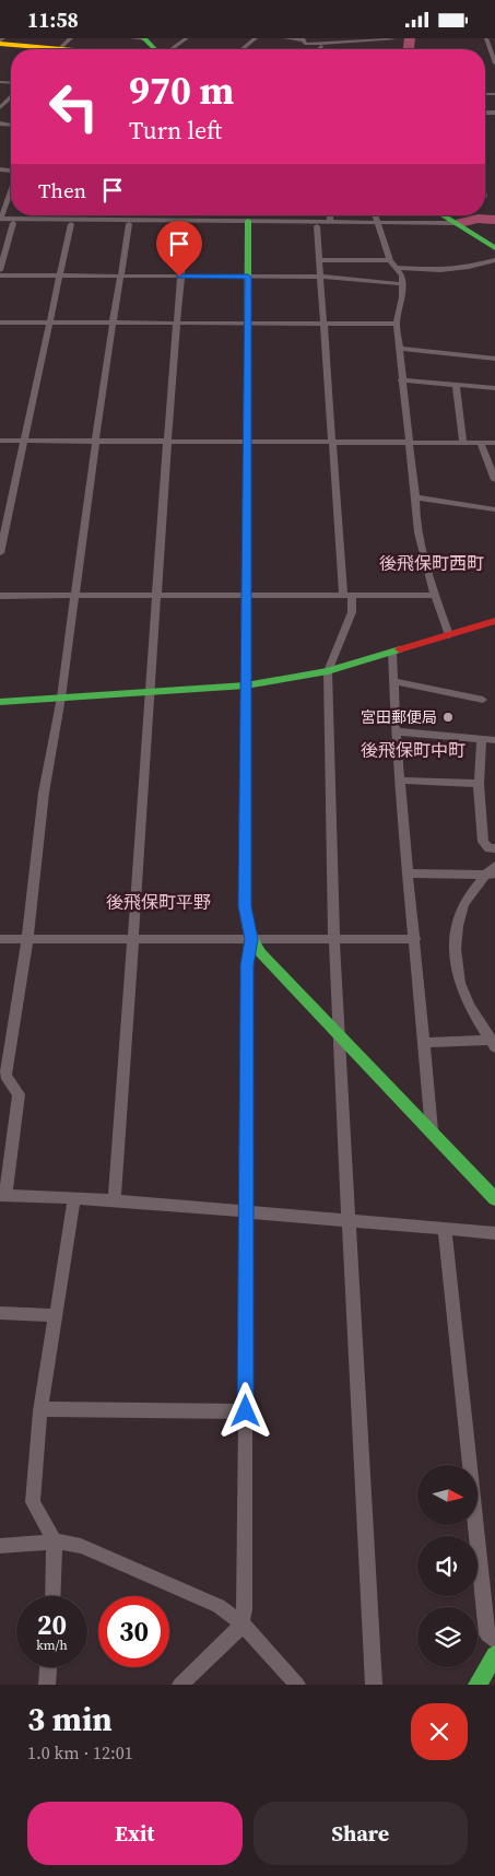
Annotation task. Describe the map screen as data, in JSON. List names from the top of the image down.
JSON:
{
  "districts": ["後飛保町西町", "後飛保町中町", "後飛保町平野"],
  "places": ["宮田郵便局"],
  "north": "right",
  "page": {
    "status": "11:58",
    "turn": ["970 m", "Turn left"],
    "then": "Then",
    "speed": "20 km/h",
    "limit": "30",
    "heading": ["3 min", "1.0 km · 12:01"],
    "buttons": ["Exit", "Share"]
  }
}
